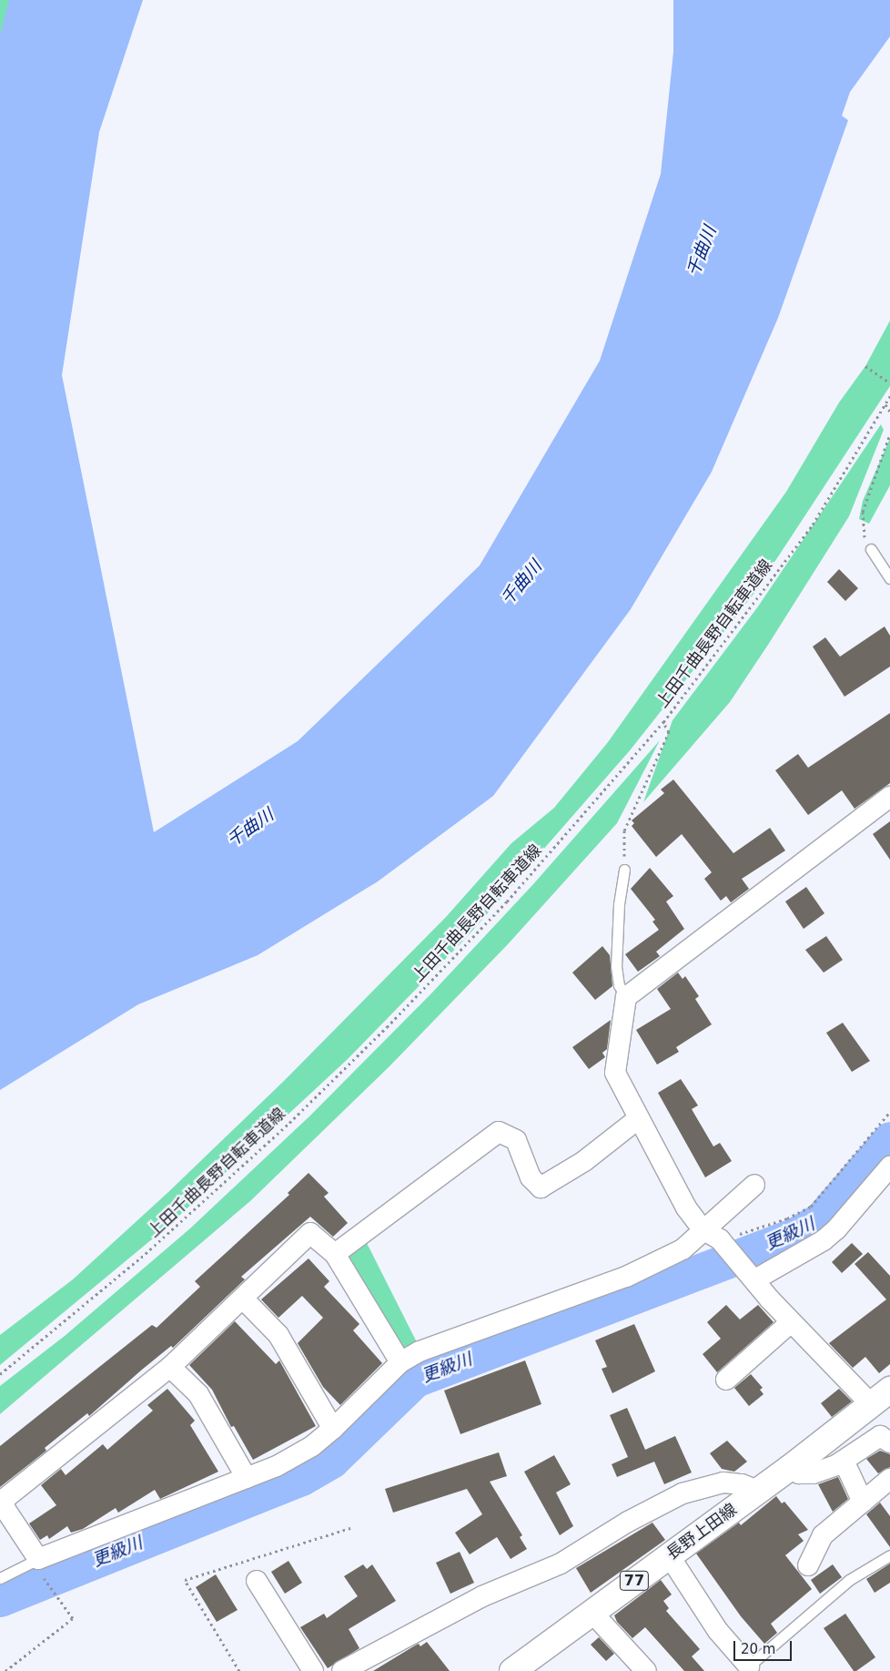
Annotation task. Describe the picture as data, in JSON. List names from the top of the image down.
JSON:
{
  "streets": {
    "main road": ["長野上田線", "77"],
    "path": ["上田千曲長野自転車道線"]
  },
  "water": ["千曲川", "更級川"],
  "scale_bar": "20 m"
}
